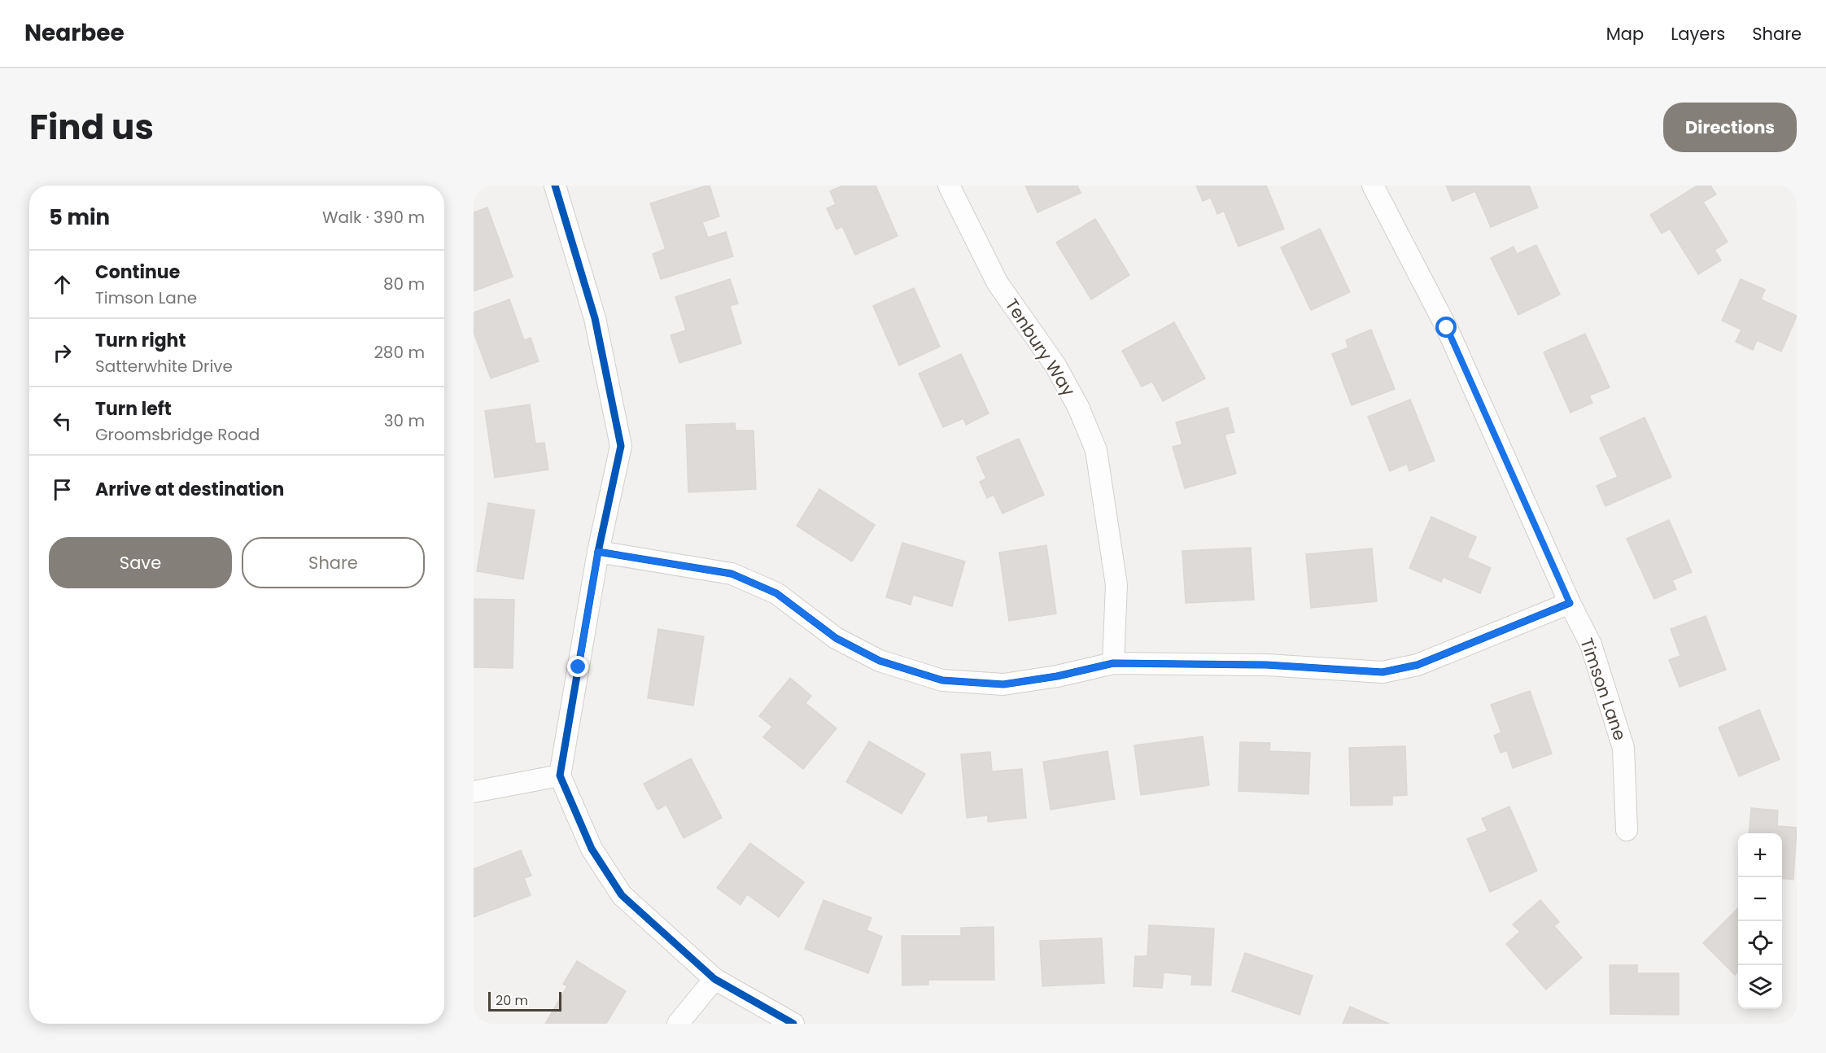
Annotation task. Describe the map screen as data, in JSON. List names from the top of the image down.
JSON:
{
  "streets": {
    "street": ["Tenbury Way", "Timson Lane"]
  },
  "scale_bar": "20 m",
  "page": {
    "header": "Nearbee",
    "nav": ["Map", "Layers", "Share"],
    "title": "Find us",
    "buttons": [
      "Directions",
      ["Save", "Share"]
    ],
    "heading": ["5 min", "Walk · 390 m"],
    "list": [
      ["Continue", "Timson Lane", "80 m"],
      ["Turn right", "Satterwhite Drive", "280 m"],
      ["Turn left", "Groomsbridge Road", "30 m"],
      "Arrive at destination"
    ],
    "map_buttons": ["+", "−"],
    "scale": "20 m"
  }
}
